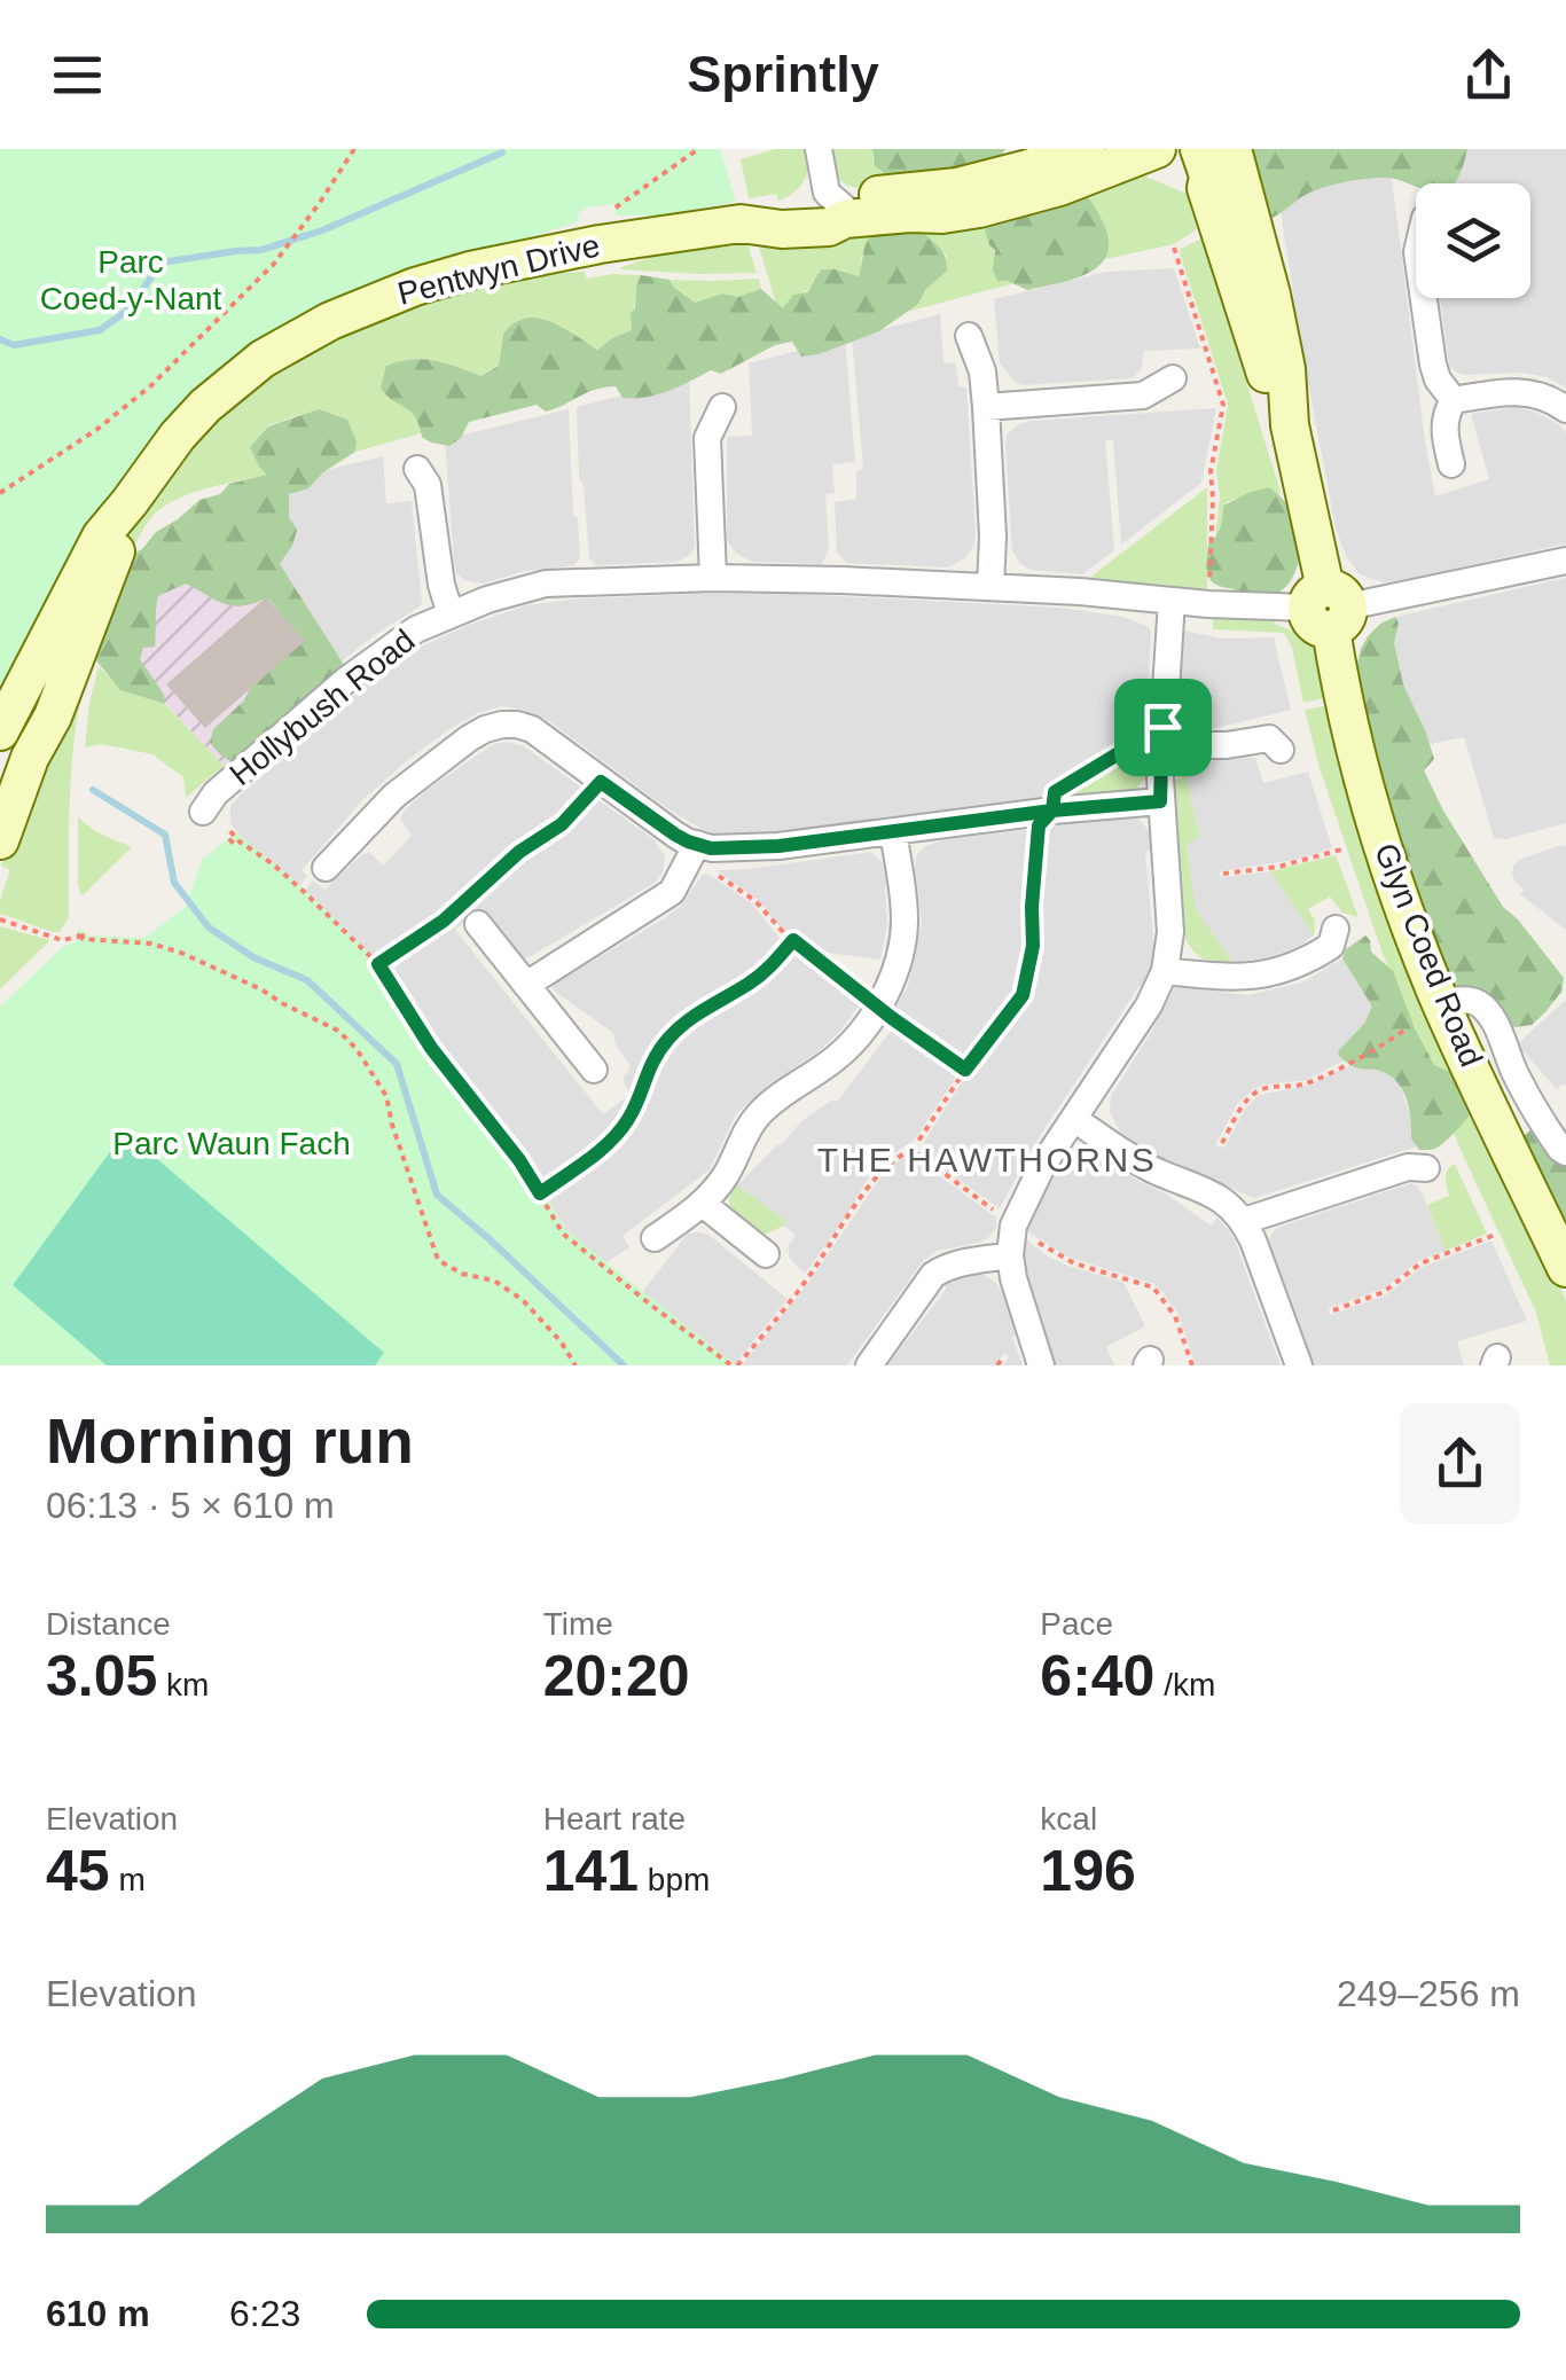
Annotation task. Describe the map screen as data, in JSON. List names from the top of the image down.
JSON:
{
  "streets": {
    "street": ["Pentwyn Drive", "Hollybush Road", "Glyn Coed Road"]
  },
  "crossings": [
    ["Hollybush Road", "Glyn Coed Road"]
  ],
  "districts": ["THE HAWTHORNS"],
  "parks": ["Parc Coed-y-Nant", "Parc Waun Fach"],
  "page": {
    "header": "Sprintly",
    "heading": ["Morning run", "06:13 · 5 × 610 m"],
    "stats": [
      ["Distance", "3.05 km"],
      ["Time", "20:20"],
      ["Pace", "6:40 /km"],
      ["Elevation", "45 m"],
      ["Heart rate", "141 bpm"],
      ["kcal", "196"]
    ],
    "chart": ["Elevation", "249–256 m"],
    "list": [
      {
        "name": "610 m",
        "note": "6:23"
      }
    ]
  }
}
